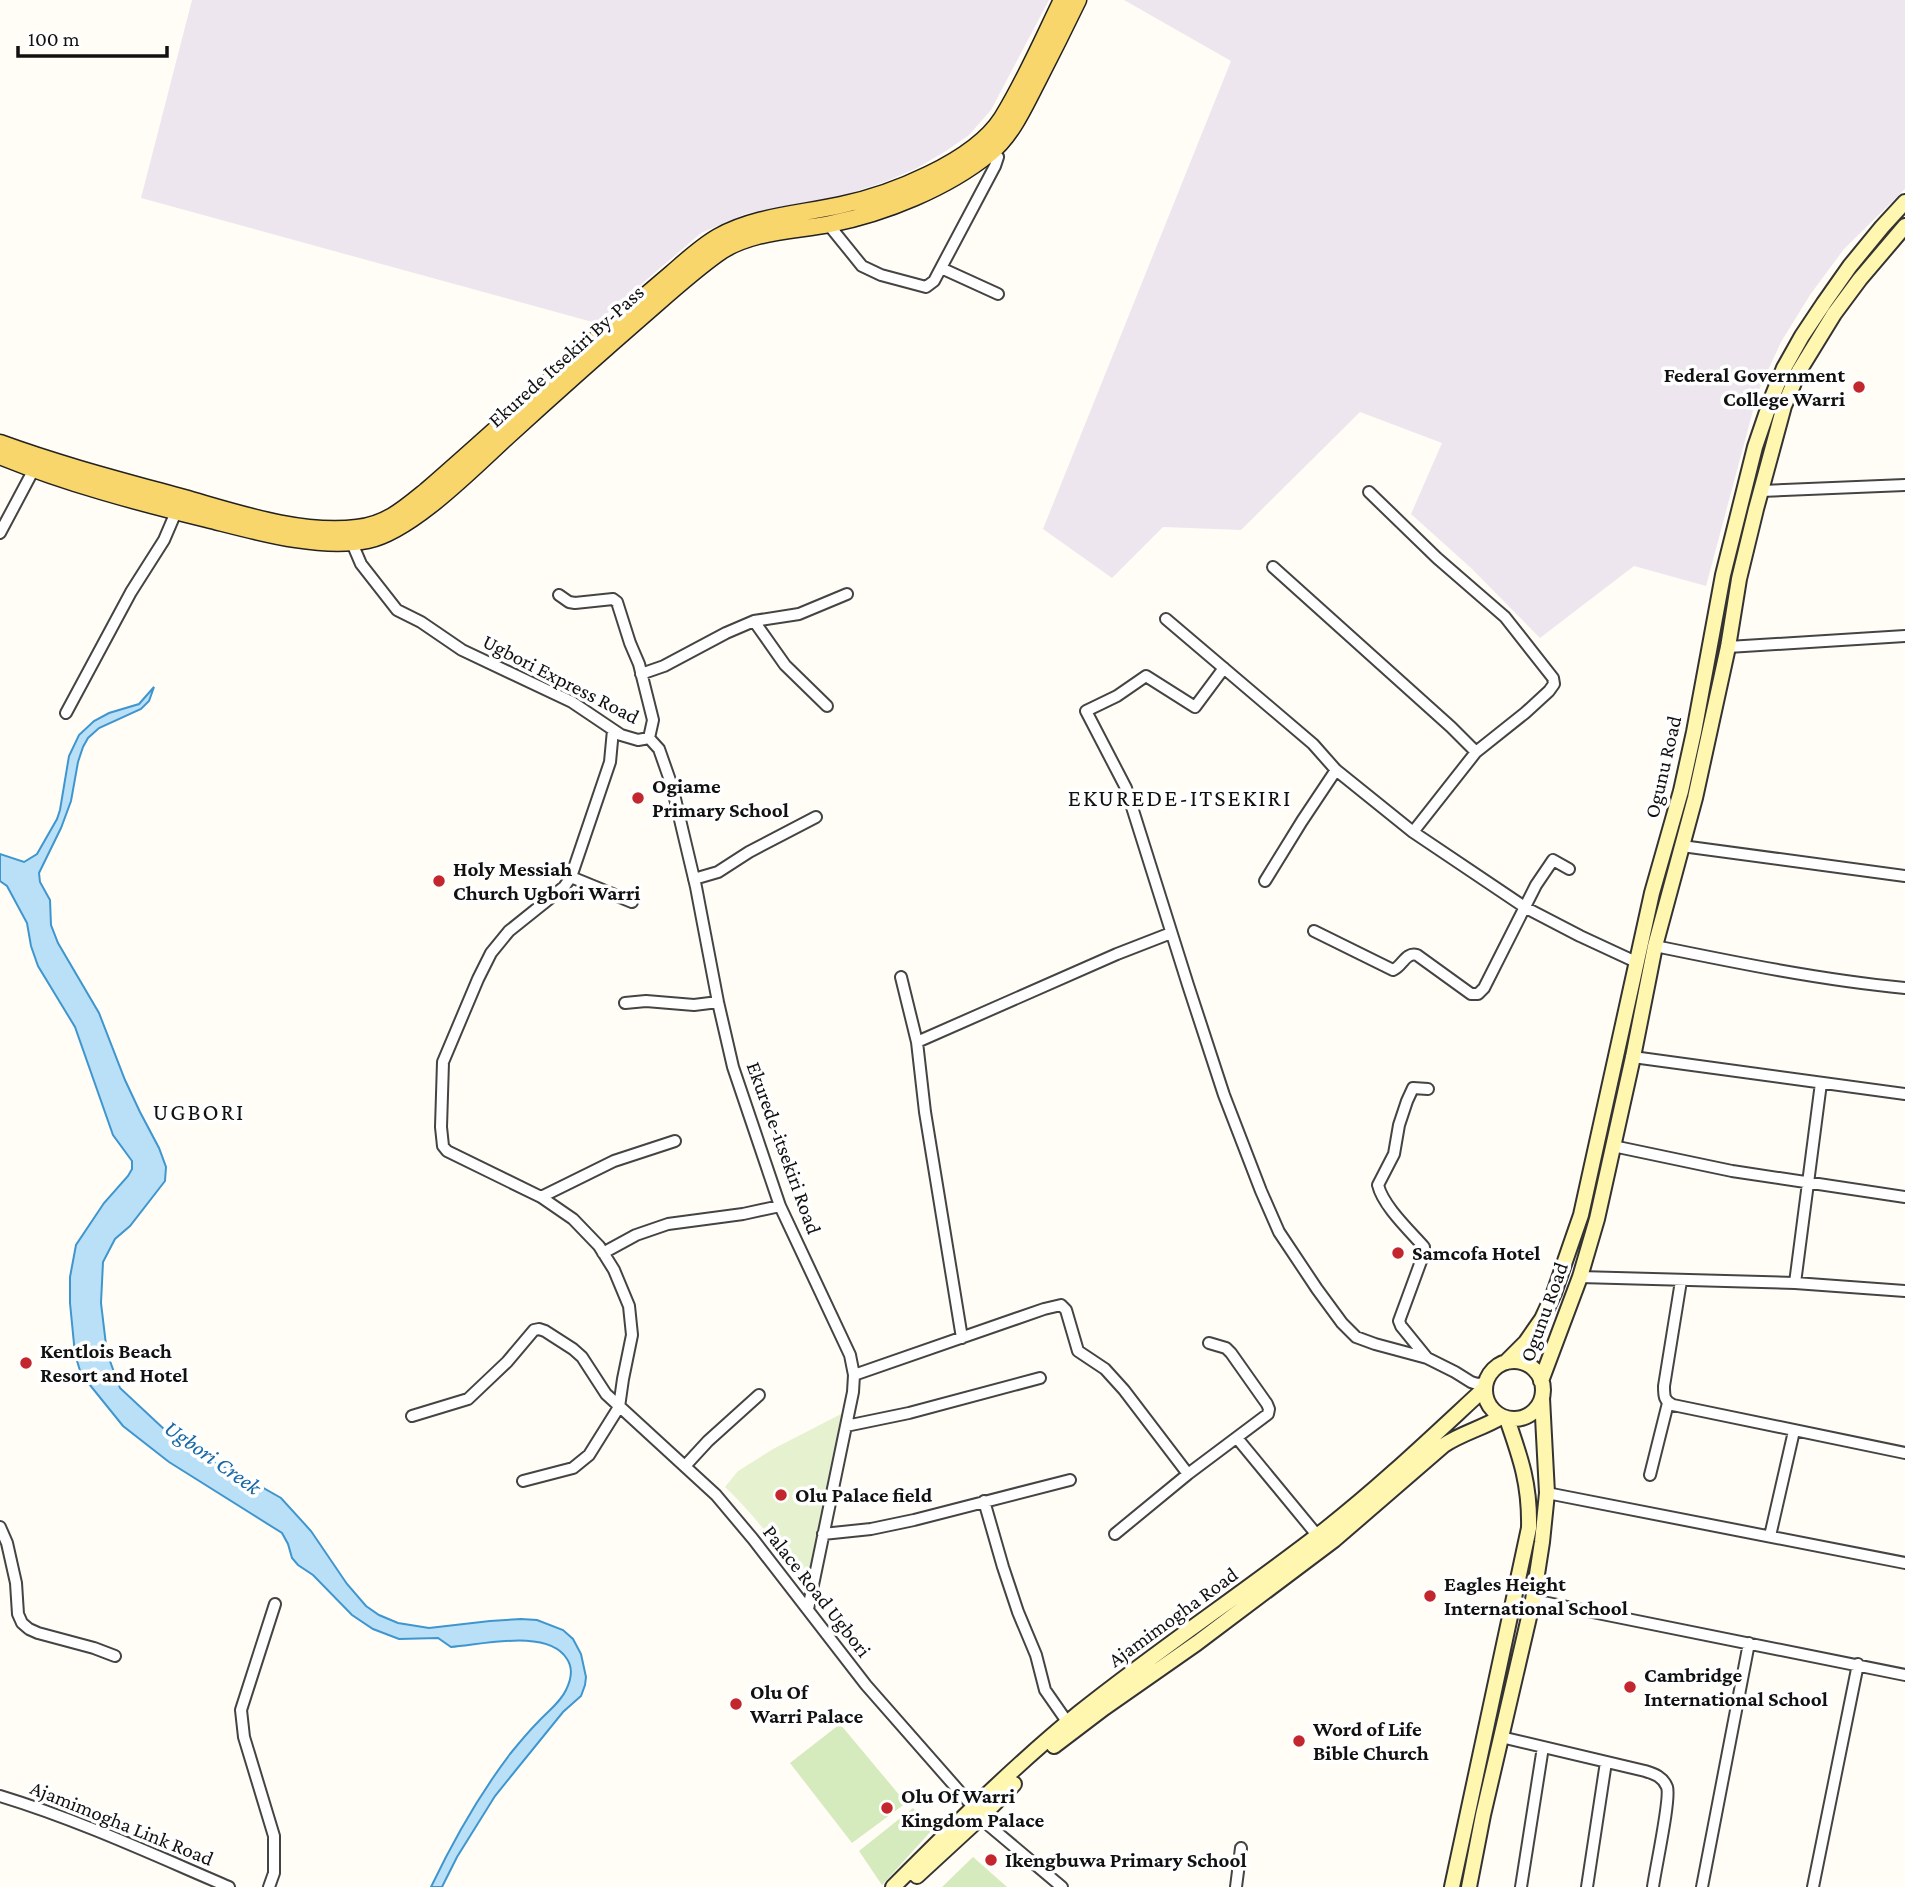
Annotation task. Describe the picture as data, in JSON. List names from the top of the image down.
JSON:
{
  "streets": {
    "main road": ["Ekurede Itsekiri By-Pass", "Ogunu Road", "Ajamimogha Road"],
    "street": [
      "Ugbori Express Road",
      "Ekurede-itsekiri Road",
      "Palace Road Ugbori",
      "Ajamimogha Link Road"
    ]
  },
  "crossings": [
    ["Ekurede Itsekiri By-Pass", "Ugbori Express Road"],
    ["Ugbori Express Road", "Ekurede-itsekiri Road"],
    ["Ogunu Road", "Ajamimogha Road"],
    ["Ekurede-itsekiri Road", "Palace Road Ugbori"],
    ["Palace Road Ugbori", "Ajamimogha Road"]
  ],
  "districts": ["EKUREDE-ITSEKIRI", "UGBORI"],
  "water": ["Ugbori Creek"],
  "places": [
    "Federal Government College Warri",
    "Ogiame Primary School",
    "Holy Messiah Church Ugbori Warri",
    "Samcofa Hotel",
    "Kentlois Beach Resort and Hotel",
    "Olu Palace field",
    "Eagles Height International School",
    "Cambridge International School",
    "Olu Of Warri Palace",
    "Word of Life Bible Church",
    "Olu Of Warri Kingdom Palace",
    "Ikengbuwa Primary School"
  ],
  "scale_bar": "100 m"
}
